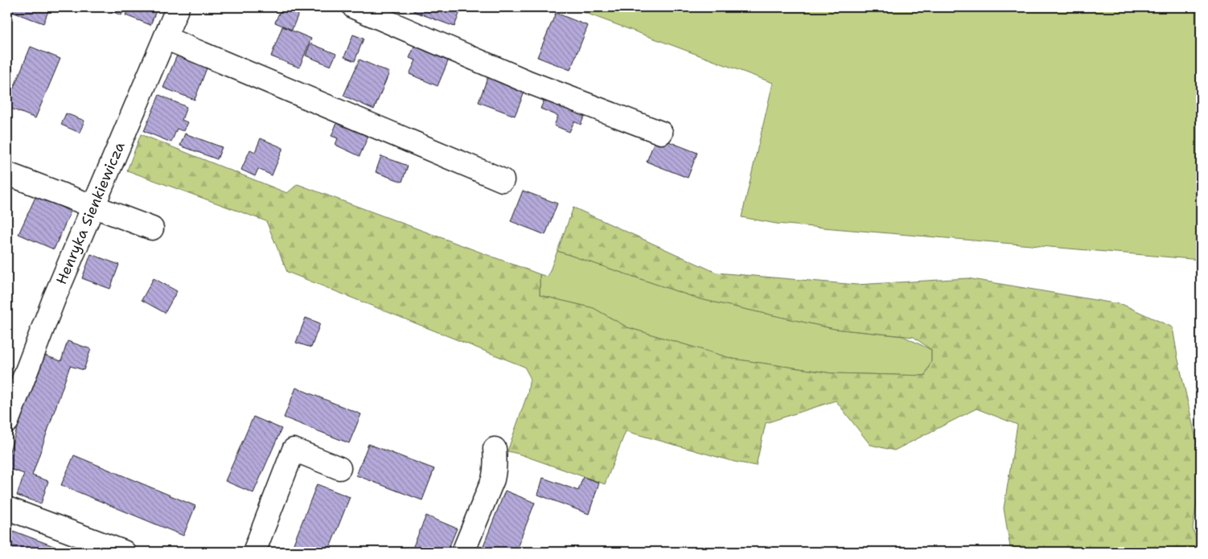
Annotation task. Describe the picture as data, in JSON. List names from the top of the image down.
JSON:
{
  "streets": {
    "street": ["Henryka Sienkiewicza"]
  }
}
